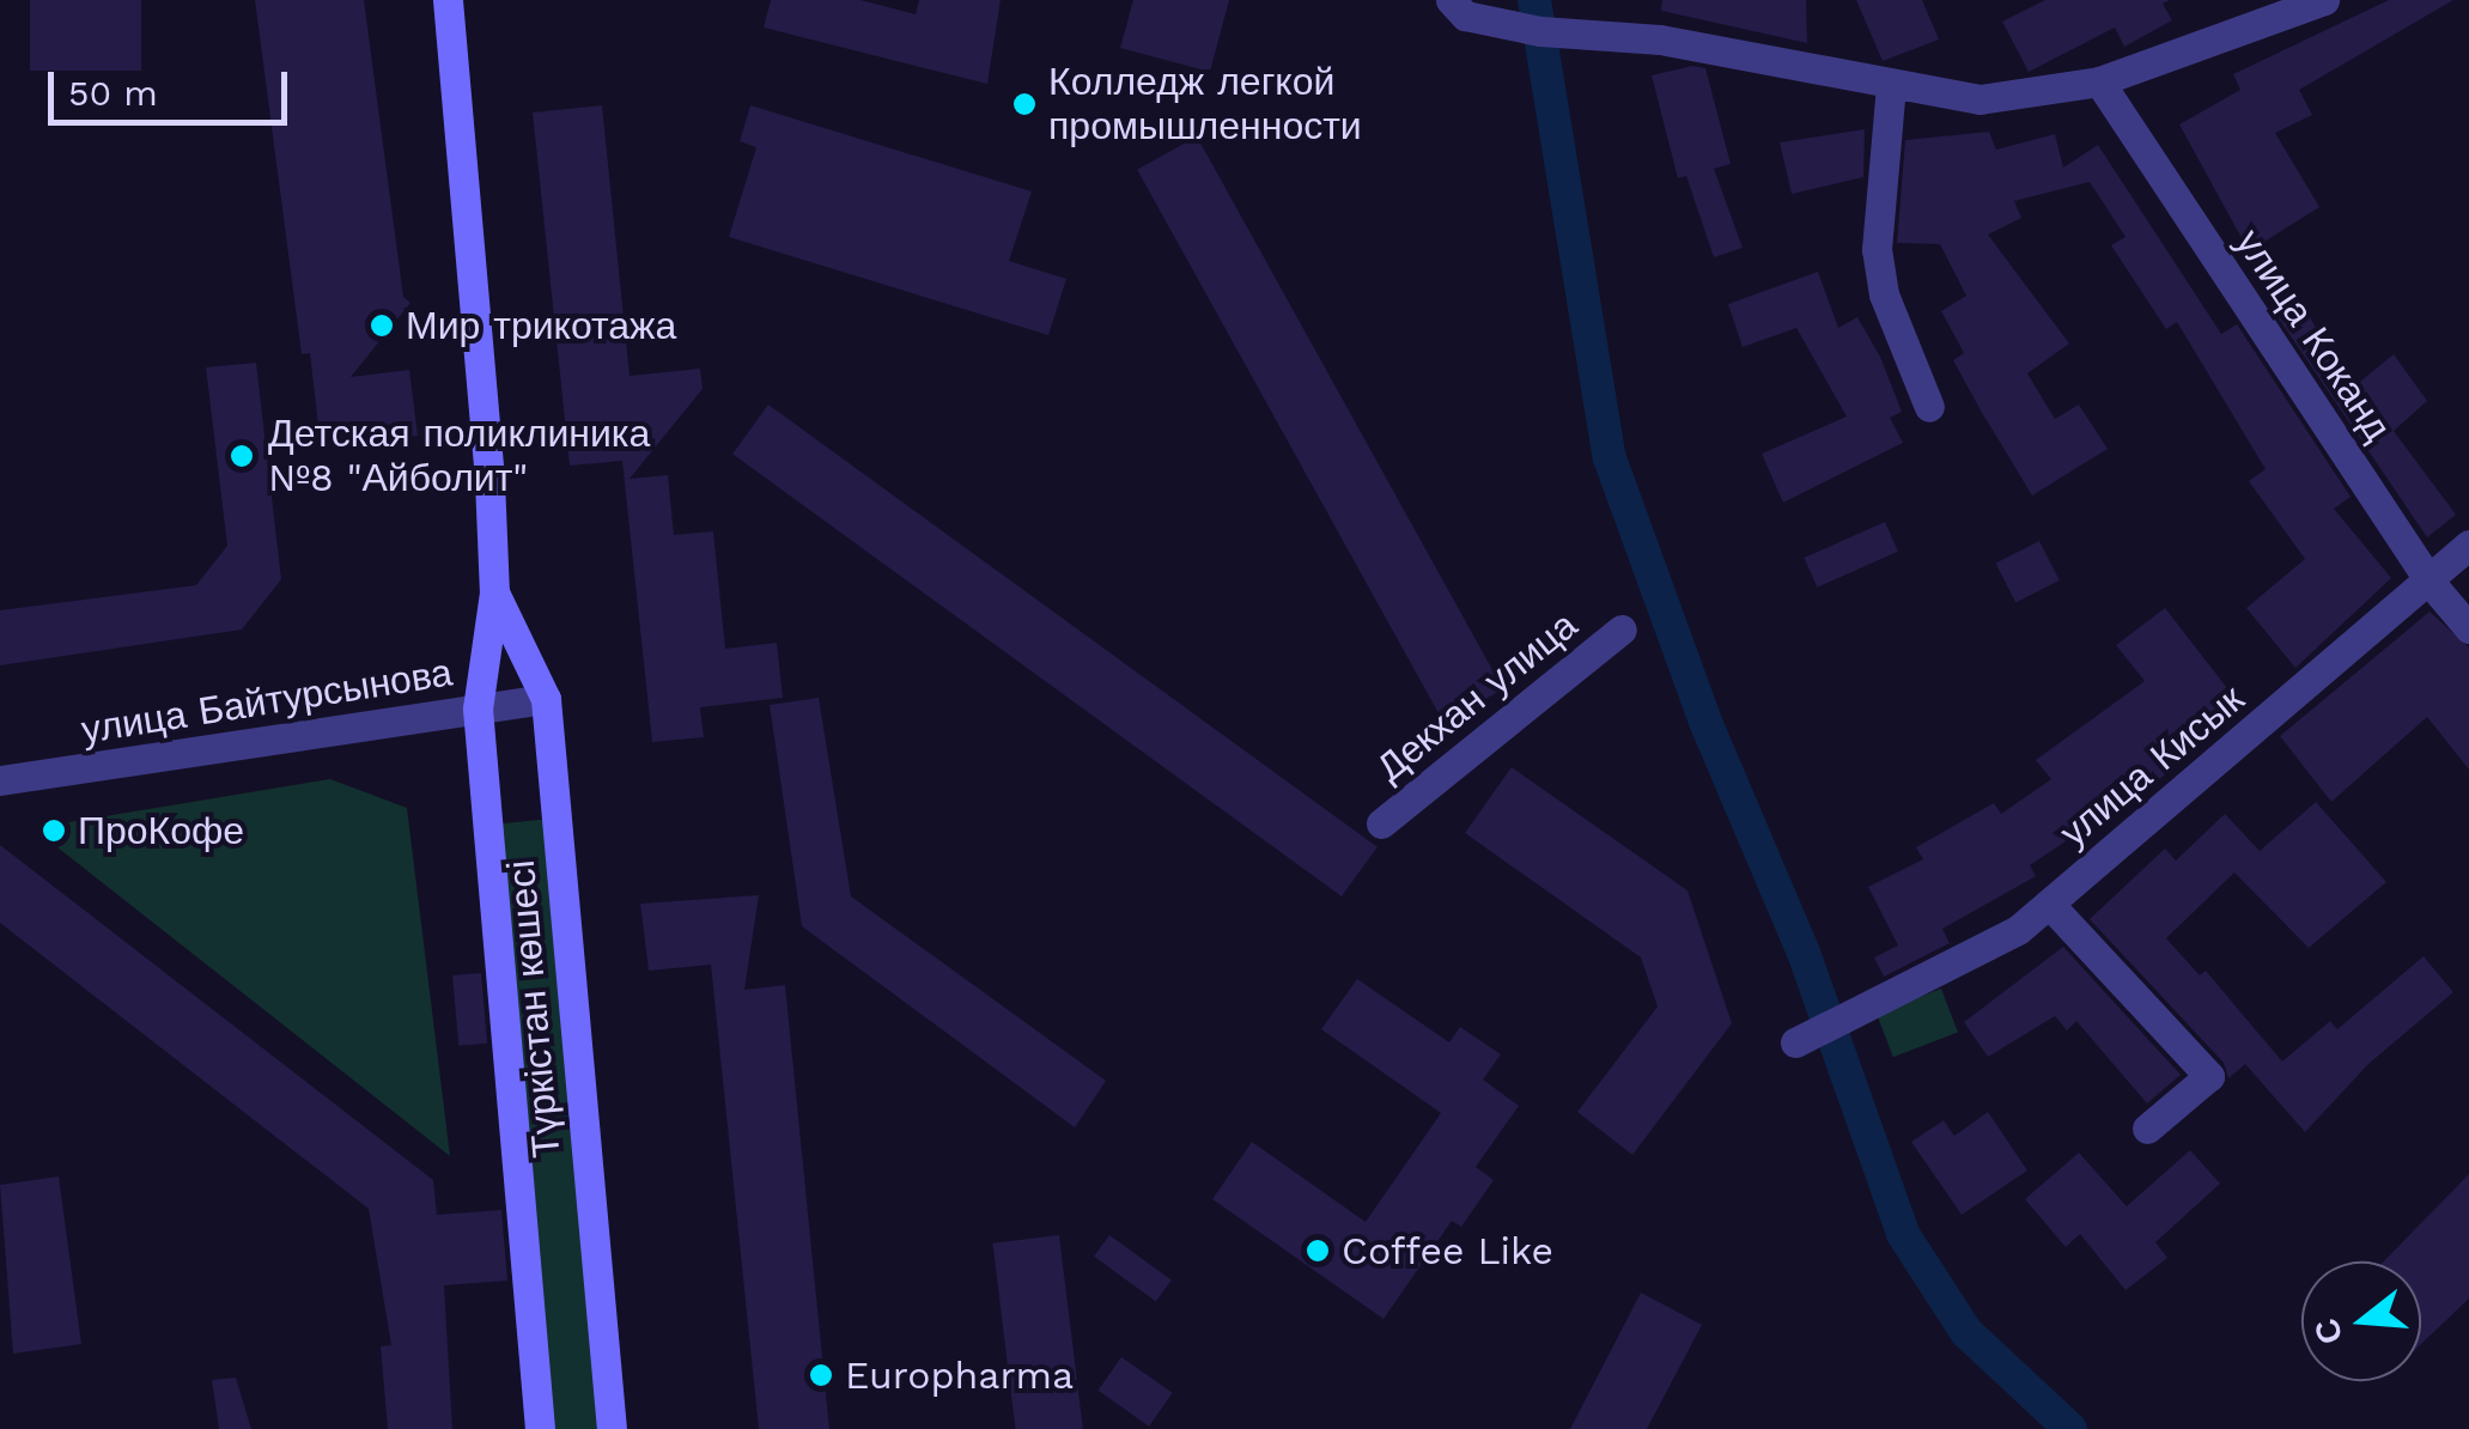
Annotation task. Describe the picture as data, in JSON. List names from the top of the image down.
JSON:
{
  "streets": {
    "main road": ["Түркістан көшесі"],
    "street": [
      "улица Коканд",
      "Декхан улица",
      "улица Байтурсынова",
      "улица Кисык"
    ]
  },
  "crossings": [
    ["улица Коканд", "улица Кисык"],
    ["улица Байтурсынова", "Түркістан көшесі"]
  ],
  "places": [
    "Колледж легкой промышленности",
    "Мир трикотажа",
    "Детская поликлиника №8 \"Айболит\"",
    "ПроКофе",
    "Coffee Like",
    "Europharma"
  ],
  "scale_bar": "50 m",
  "north": "left"
}
